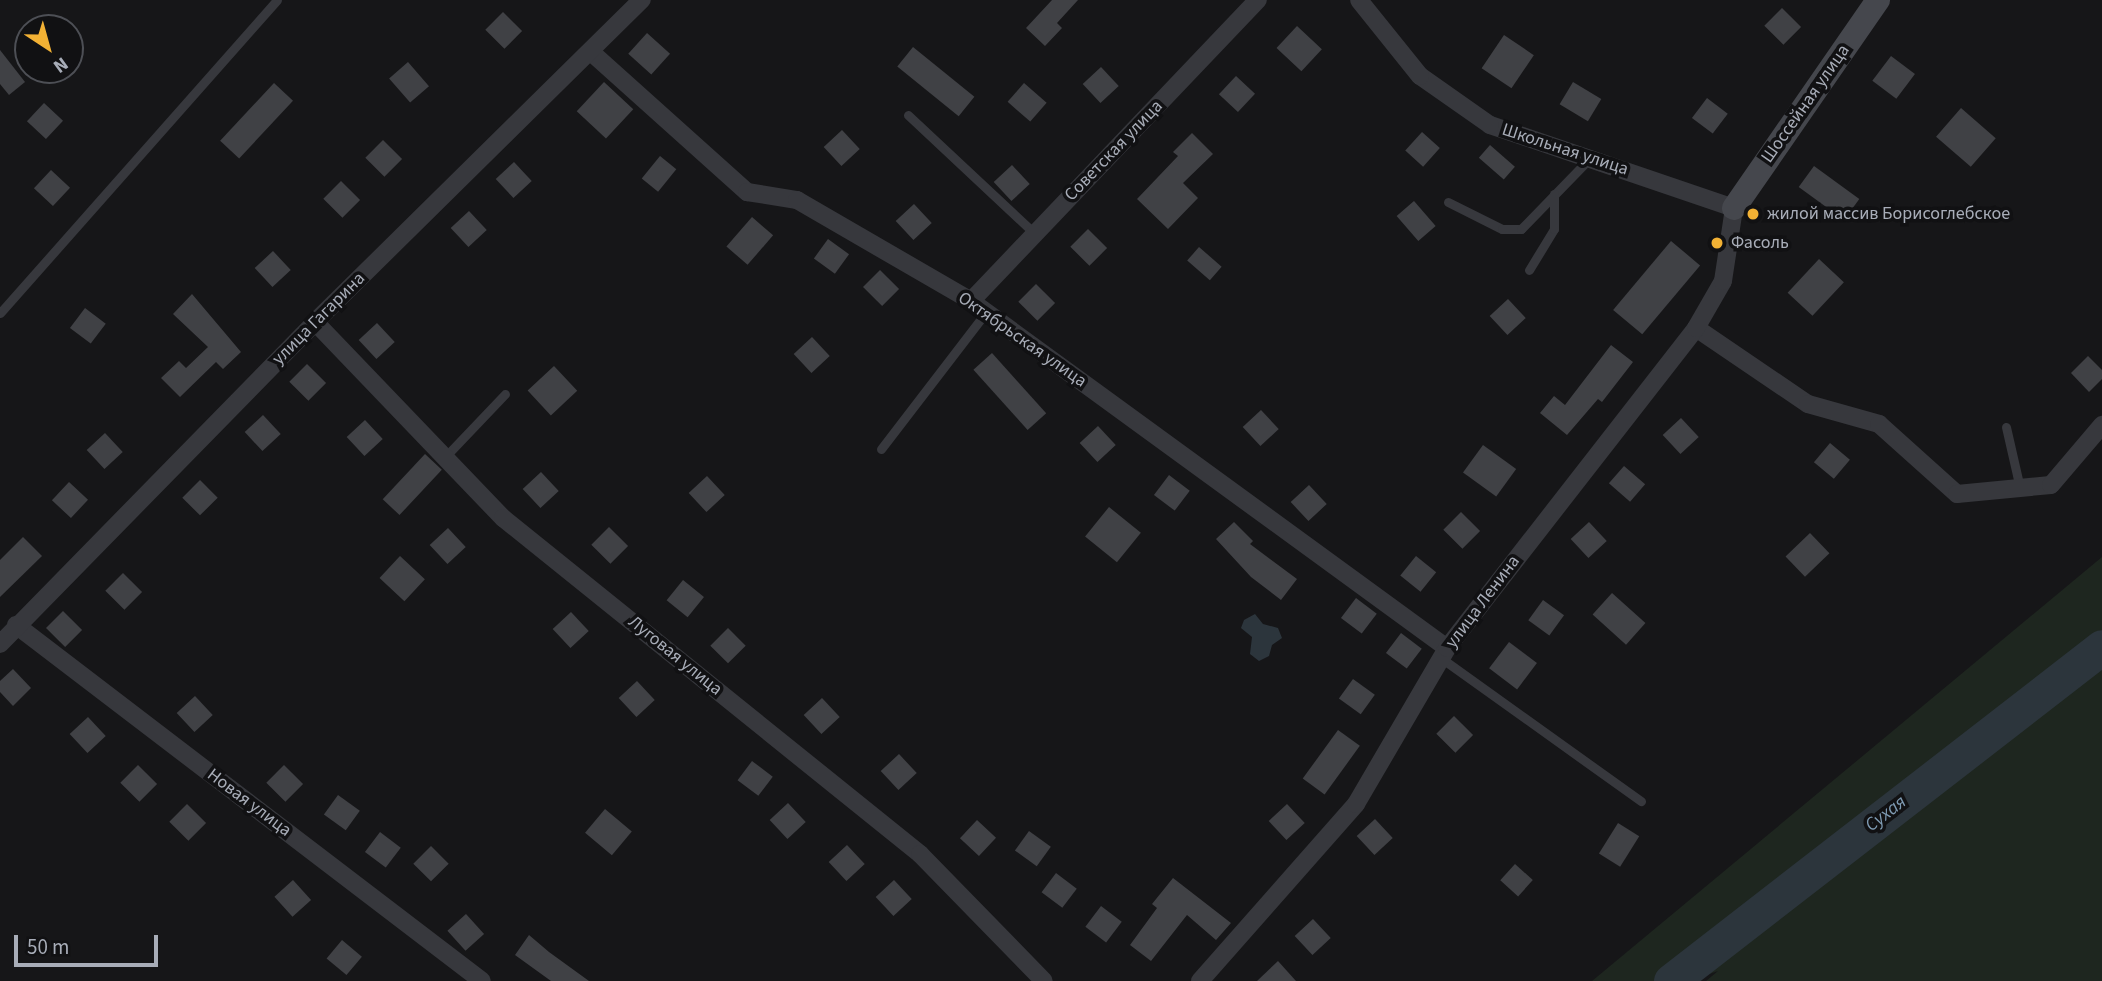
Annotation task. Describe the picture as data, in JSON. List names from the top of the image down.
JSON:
{
  "streets": {
    "street": [
      "Шоссейная улица",
      "Школьная улица",
      "Советская улица",
      "улица Гагарина",
      "Октябрьская улица",
      "улица Ленина",
      "Луговая улица",
      "Новая улица"
    ]
  },
  "crossings": [
    ["Шоссейная улица", "Школьная улица"],
    ["Шоссейная улица", "улица Ленина"],
    ["Школьная улица", "улица Ленина"],
    ["Советская улица", "Октябрьская улица"],
    ["улица Гагарина", "Октябрьская улица"],
    ["улица Гагарина", "Луговая улица"],
    ["улица Гагарина", "Новая улица"],
    ["Октябрьская улица", "улица Ленина"]
  ],
  "water": ["Сухая"],
  "places": ["жилой массив Борисоглебское", "Фасоль"],
  "scale_bar": "50 m",
  "north": "bottom right"
}
